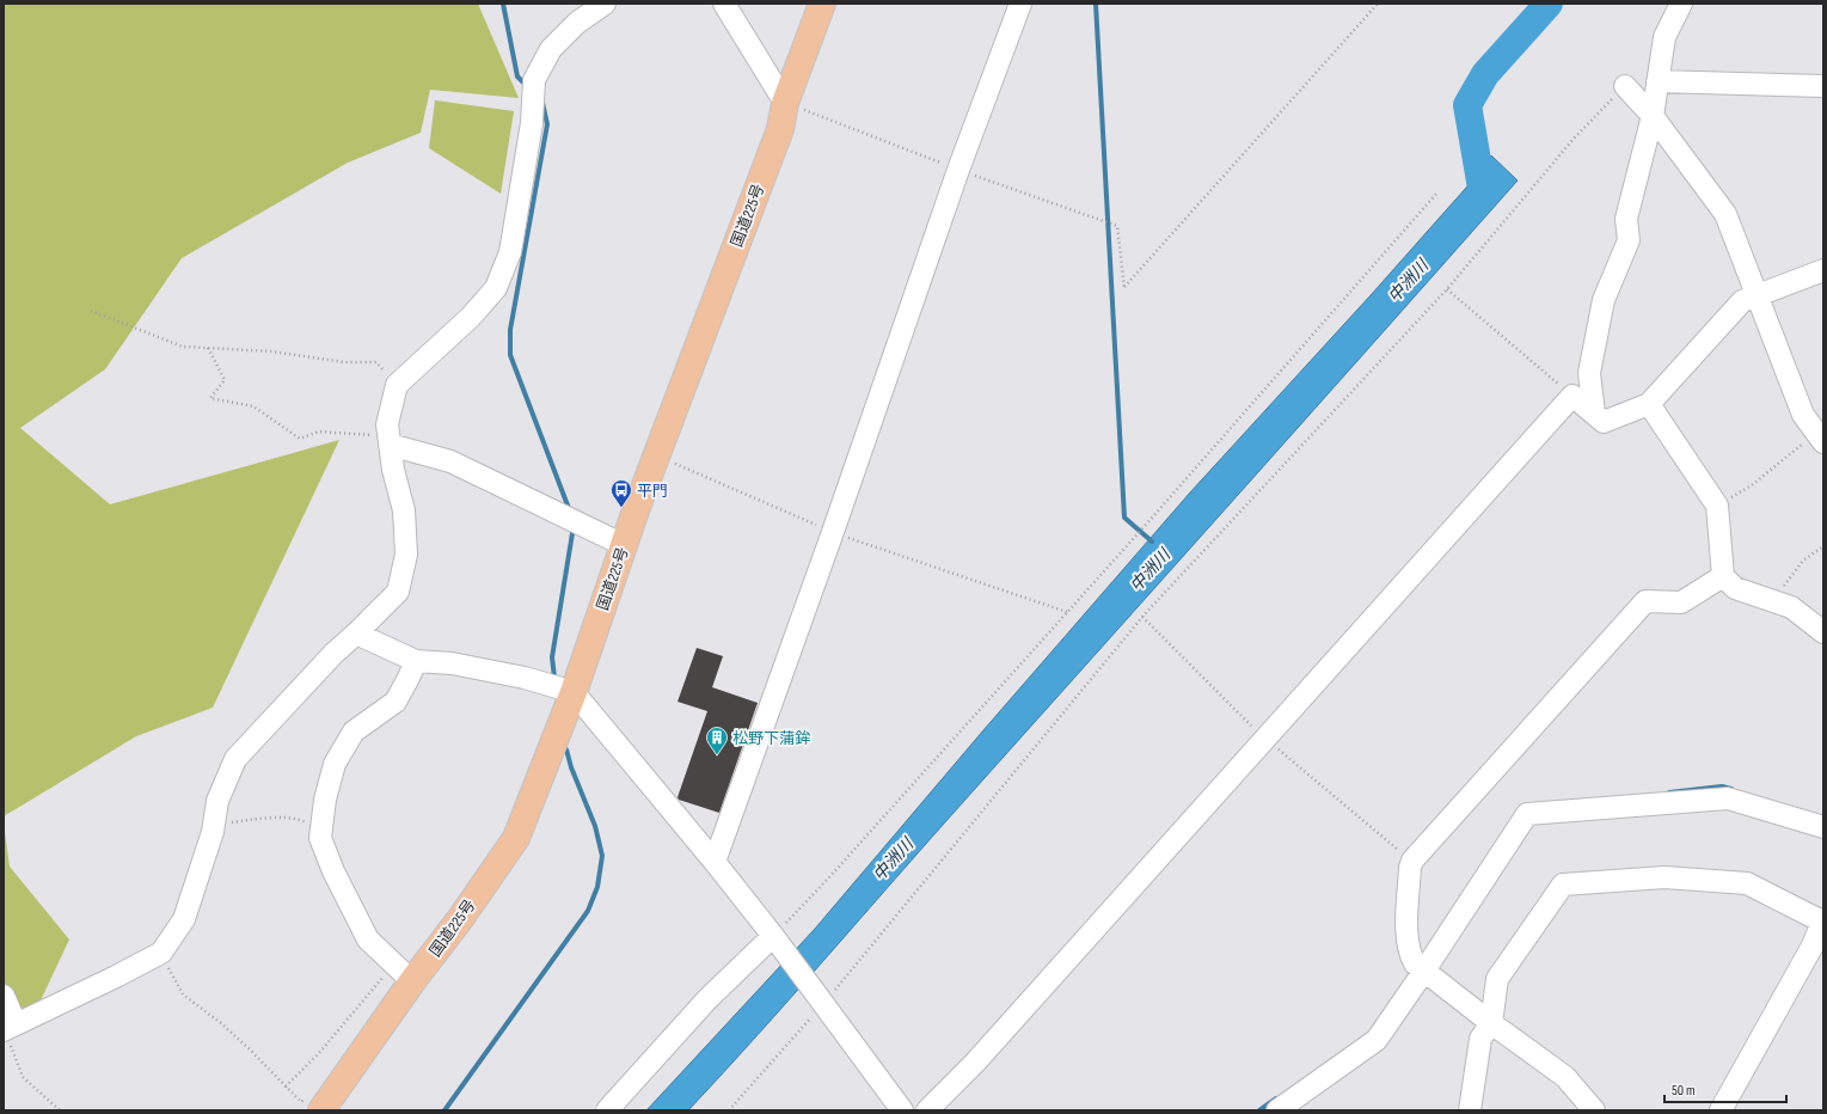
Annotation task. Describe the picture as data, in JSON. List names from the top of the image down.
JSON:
{
  "streets": {
    "highway": ["国道225号"]
  },
  "water": ["中洲川"],
  "places": {
    "bus stop": ["平門"],
    "building": ["松野下蒲鉾"]
  },
  "scale_bar": "50 m"
}
